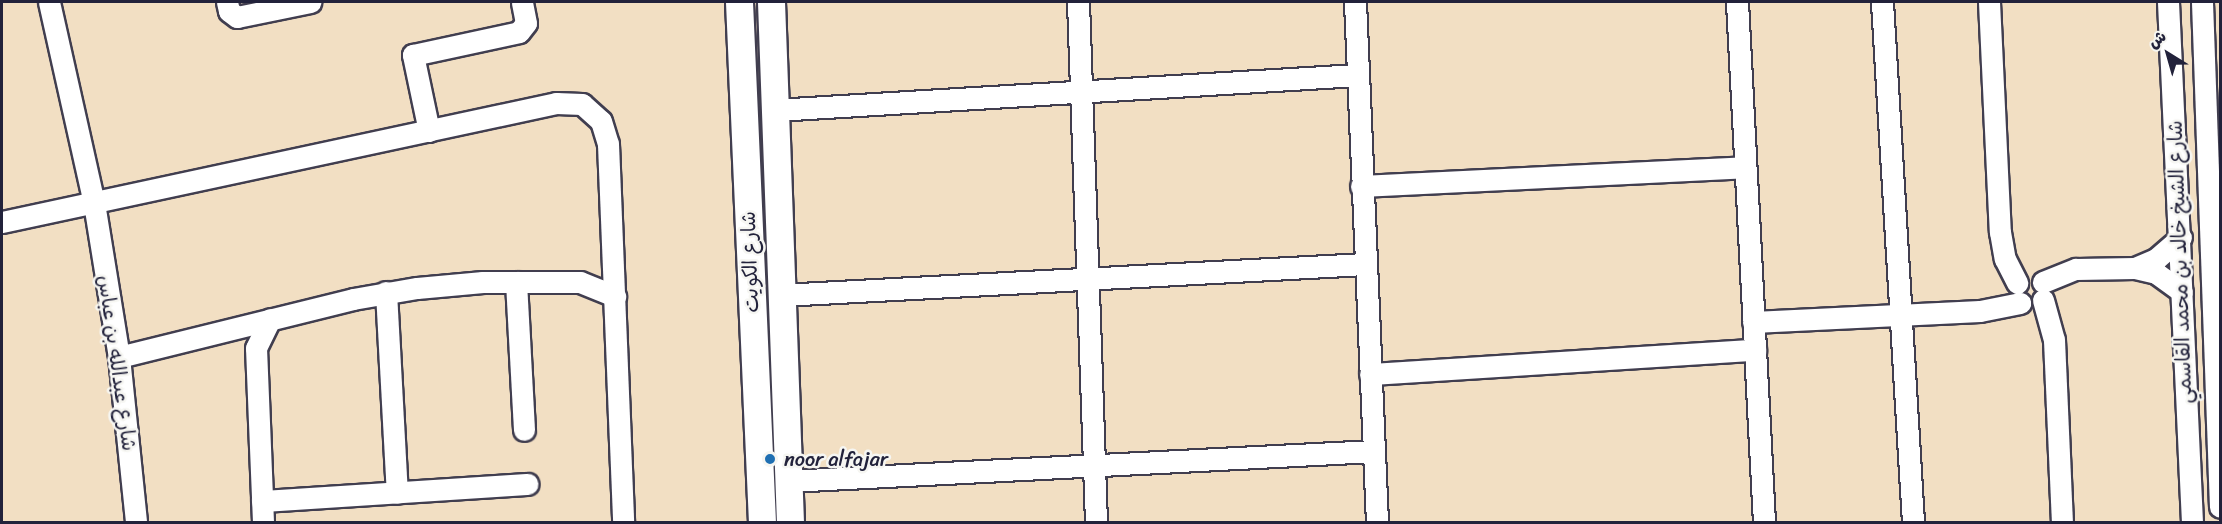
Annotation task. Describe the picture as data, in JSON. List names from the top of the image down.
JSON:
{
  "streets": {
    "main road": ["شارع الكويت"],
    "street": ["شارع الشيخ خالد بن محمد القاسمي", "شارع عبدالله بن عباس"]
  },
  "places": ["noor alfajar"],
  "north": "top left"
}
